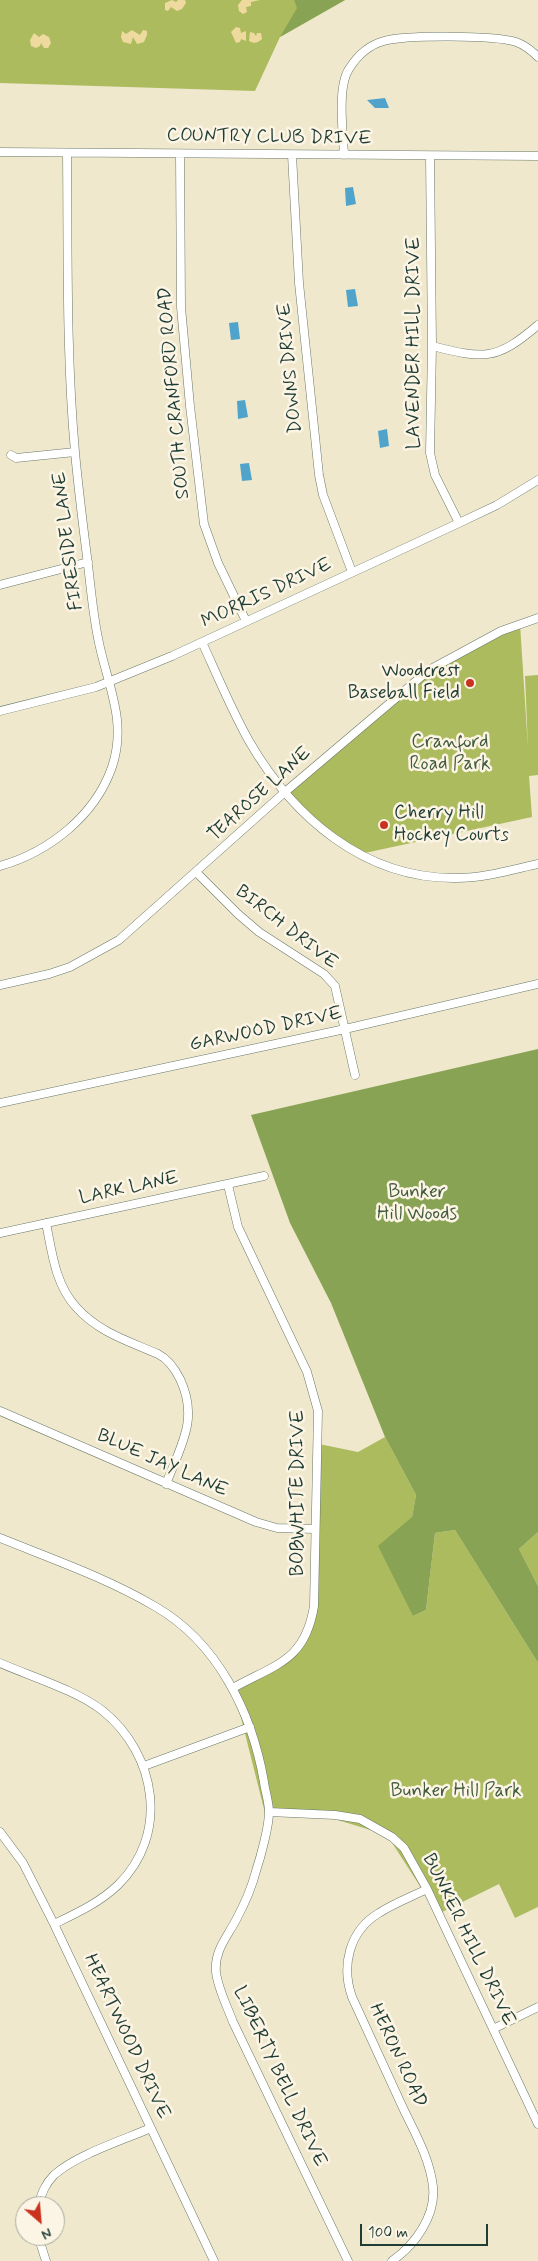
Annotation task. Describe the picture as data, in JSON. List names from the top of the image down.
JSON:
{
  "streets": {
    "street": [
      "COUNTRY CLUB DRIVE",
      "LAVENDER HILL DRIVE",
      "DOWNS DRIVE",
      "SOUTH CRANFORD ROAD",
      "FIRESIDE LANE",
      "MORRIS DRIVE",
      "TEAROSE LANE",
      "BIRCH DRIVE",
      "GARWOOD DRIVE",
      "LARK LANE",
      "BLUE JAY LANE",
      "BOBWHITE DRIVE",
      "BUNKER HILL DRIVE",
      "HEARTWOOD DRIVE",
      "HERON ROAD",
      "LIBERTY BELL DRIVE"
    ]
  },
  "crossings": [
    ["COUNTRY CLUB DRIVE", "LAVENDER HILL DRIVE"],
    ["COUNTRY CLUB DRIVE", "DOWNS DRIVE"],
    ["COUNTRY CLUB DRIVE", "SOUTH CRANFORD ROAD"],
    ["COUNTRY CLUB DRIVE", "FIRESIDE LANE"],
    ["LAVENDER HILL DRIVE", "MORRIS DRIVE"],
    ["DOWNS DRIVE", "MORRIS DRIVE"],
    ["SOUTH CRANFORD ROAD", "MORRIS DRIVE"],
    ["FIRESIDE LANE", "MORRIS DRIVE"],
    ["TEAROSE LANE", "BIRCH DRIVE"],
    ["BIRCH DRIVE", "GARWOOD DRIVE"],
    ["LARK LANE", "BOBWHITE DRIVE"],
    ["BLUE JAY LANE", "BOBWHITE DRIVE"],
    ["BOBWHITE DRIVE", "LIBERTY BELL DRIVE"],
    ["BUNKER HILL DRIVE", "HERON ROAD"],
    ["BUNKER HILL DRIVE", "LIBERTY BELL DRIVE"]
  ],
  "parks": ["Cranford Road Park", "Bunker Hill Woods", "Bunker Hill Park"],
  "places": ["Woodcrest Baseball Field", "Cherry Hill Hockey Courts"],
  "scale_bar": "100 m",
  "north": "bottom right"
}
